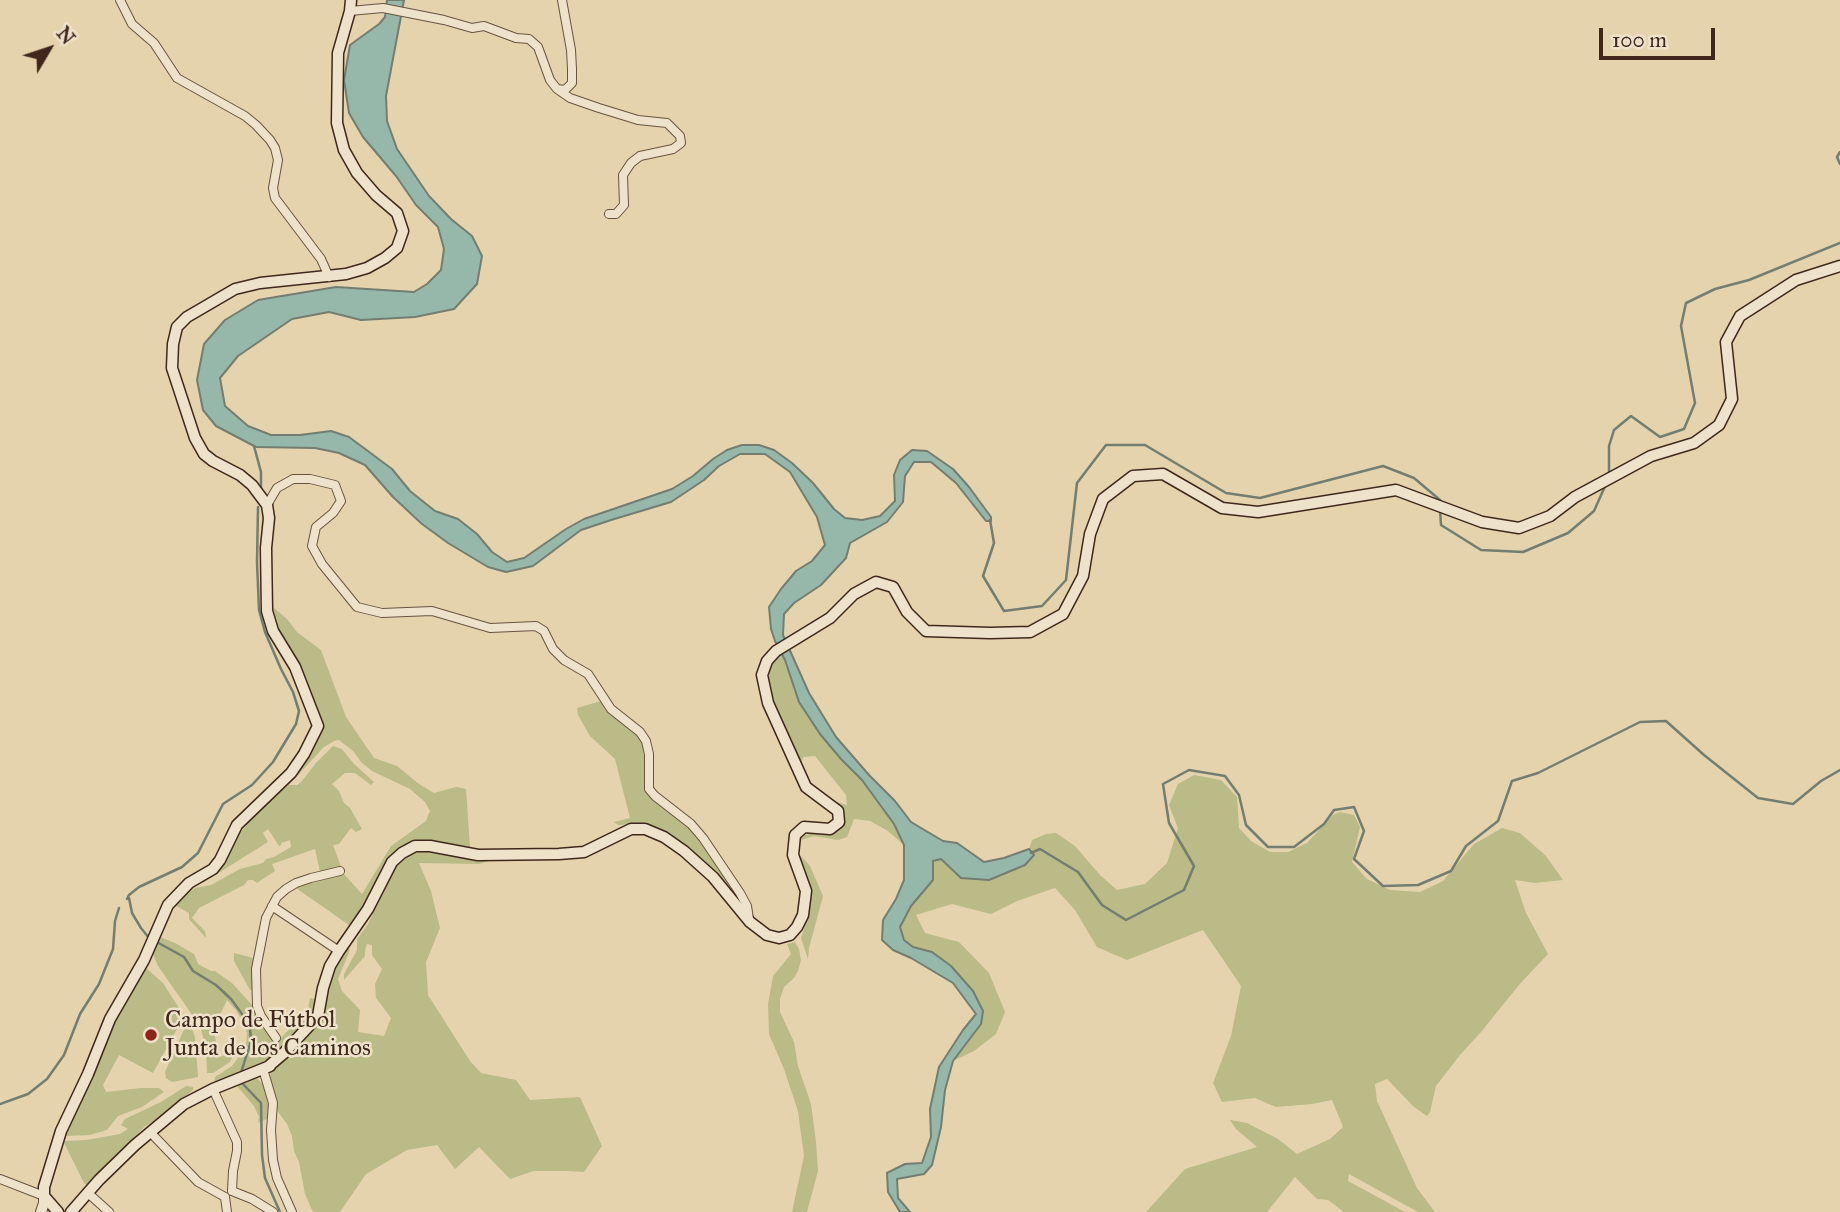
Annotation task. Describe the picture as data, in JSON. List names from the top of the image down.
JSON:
{
  "places": ["Campo de Fútbol Junta de los Caminos"],
  "scale_bar": "100 m",
  "north": "top right"
}
